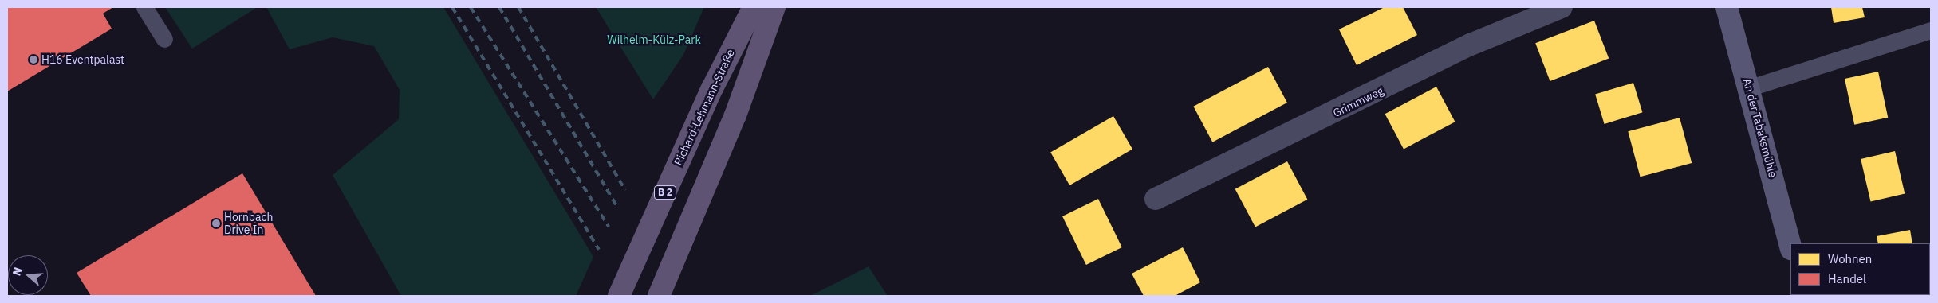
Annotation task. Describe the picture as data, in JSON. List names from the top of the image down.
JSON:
{
  "streets": {
    "main road": ["Richard-Lehmann-Straße", "An der Tabaksmühle", "B 2"],
    "street": ["Grimmweg"]
  },
  "parks": ["Wilhelm-Külz-Park"],
  "places": ["H16 Eventpalast", "Hornbach Drive In"],
  "legend": ["Wohnen", "Handel"],
  "north": "left"
}
